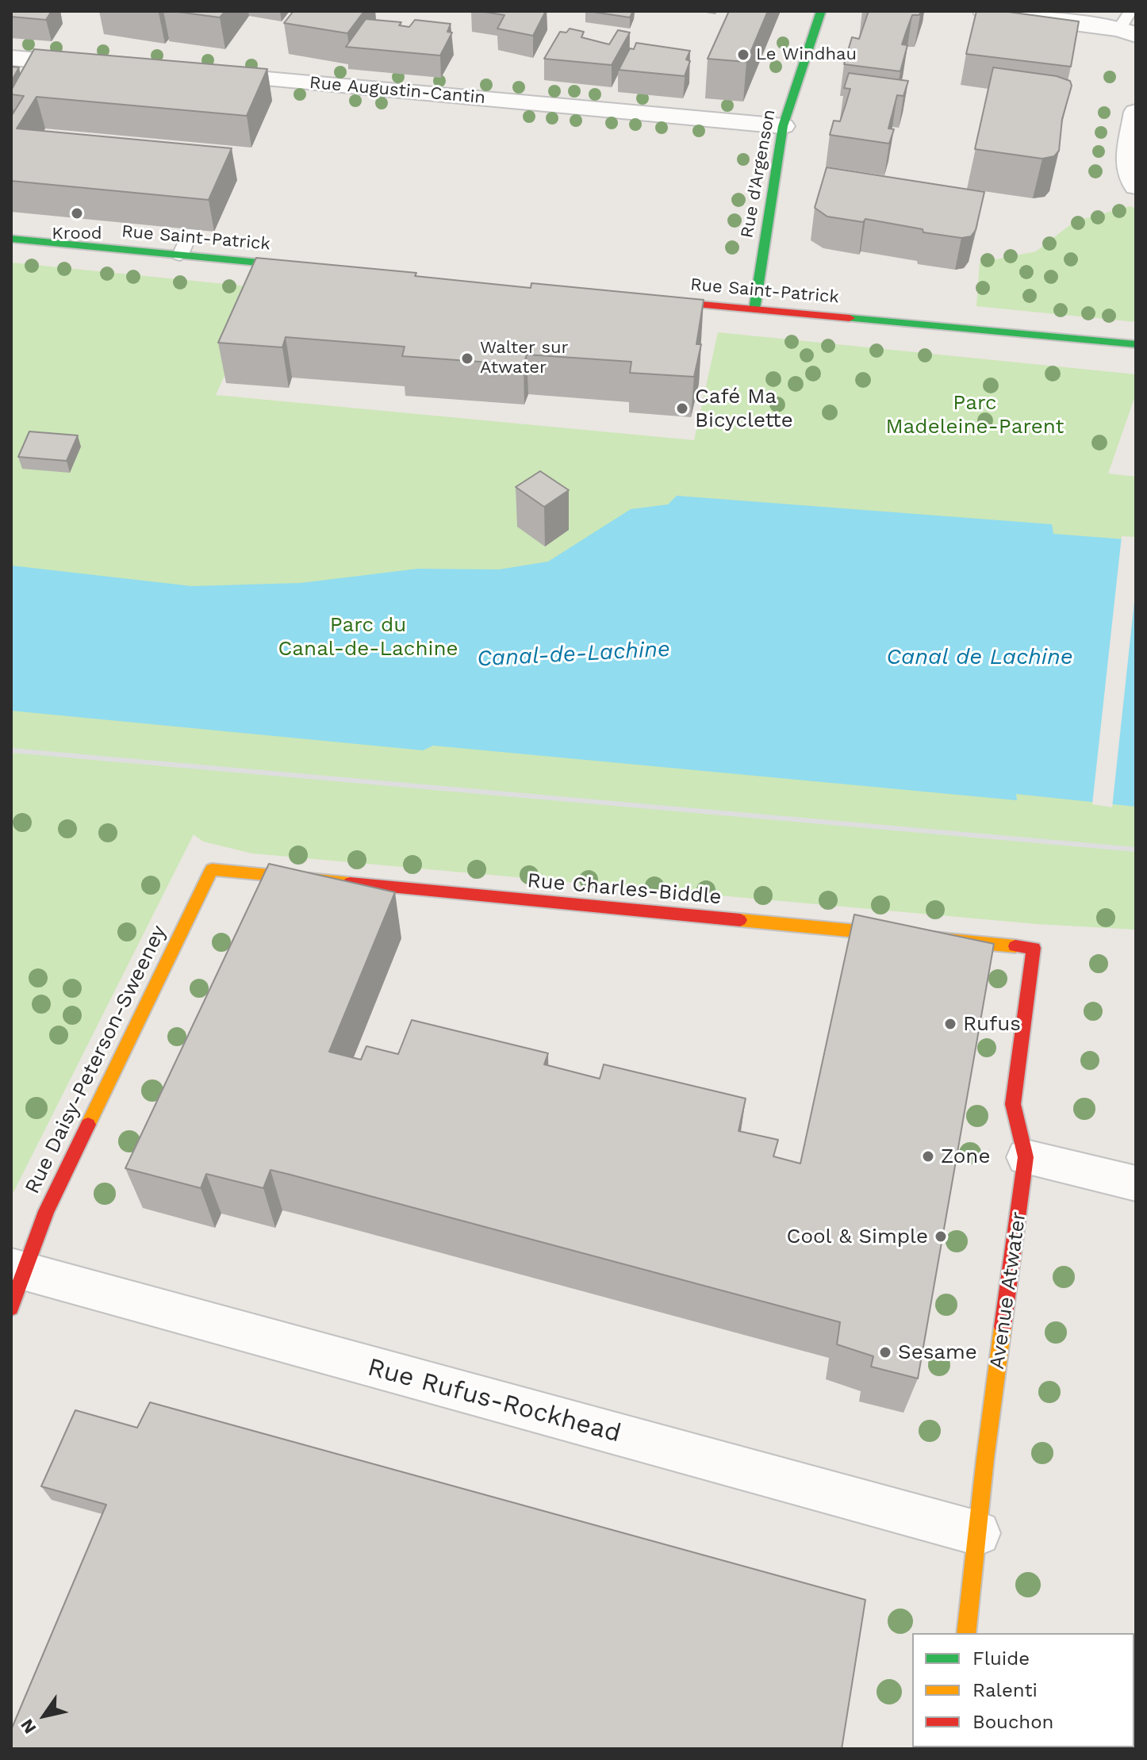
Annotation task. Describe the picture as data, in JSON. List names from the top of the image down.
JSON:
{
  "streets": {
    "street": [
      "Rue Augustin-Cantin",
      "Rue d'Argenson",
      "Rue Saint-Patrick",
      "Rue Charles-Biddle",
      "Rue Daisy-Peterson-Sweeney",
      "Avenue Atwater",
      "Rue Rufus-Rockhead"
    ]
  },
  "crossings": [
    ["Rue Augustin-Cantin", "Rue d'Argenson"],
    ["Rue d'Argenson", "Rue Saint-Patrick"],
    ["Rue Charles-Biddle", "Rue Daisy-Peterson-Sweeney"],
    ["Rue Charles-Biddle", "Avenue Atwater"],
    ["Rue Daisy-Peterson-Sweeney", "Rue Rufus-Rockhead"],
    ["Avenue Atwater", "Rue Rufus-Rockhead"]
  ],
  "water": ["Canal-de-Lachine", "Canal de Lachine"],
  "parks": ["Parc Madeleine-Parent", "Parc du Canal-de-Lachine"],
  "places": [
    "Le Windhau",
    "Krood",
    "Walter sur Atwater",
    "Café Ma Bicyclette",
    "Rufus",
    "Zone",
    "Cool & Simple",
    "Sesame"
  ],
  "legend": ["Fluide", "Ralenti", "Bouchon"],
  "north": "bottom left"
}
